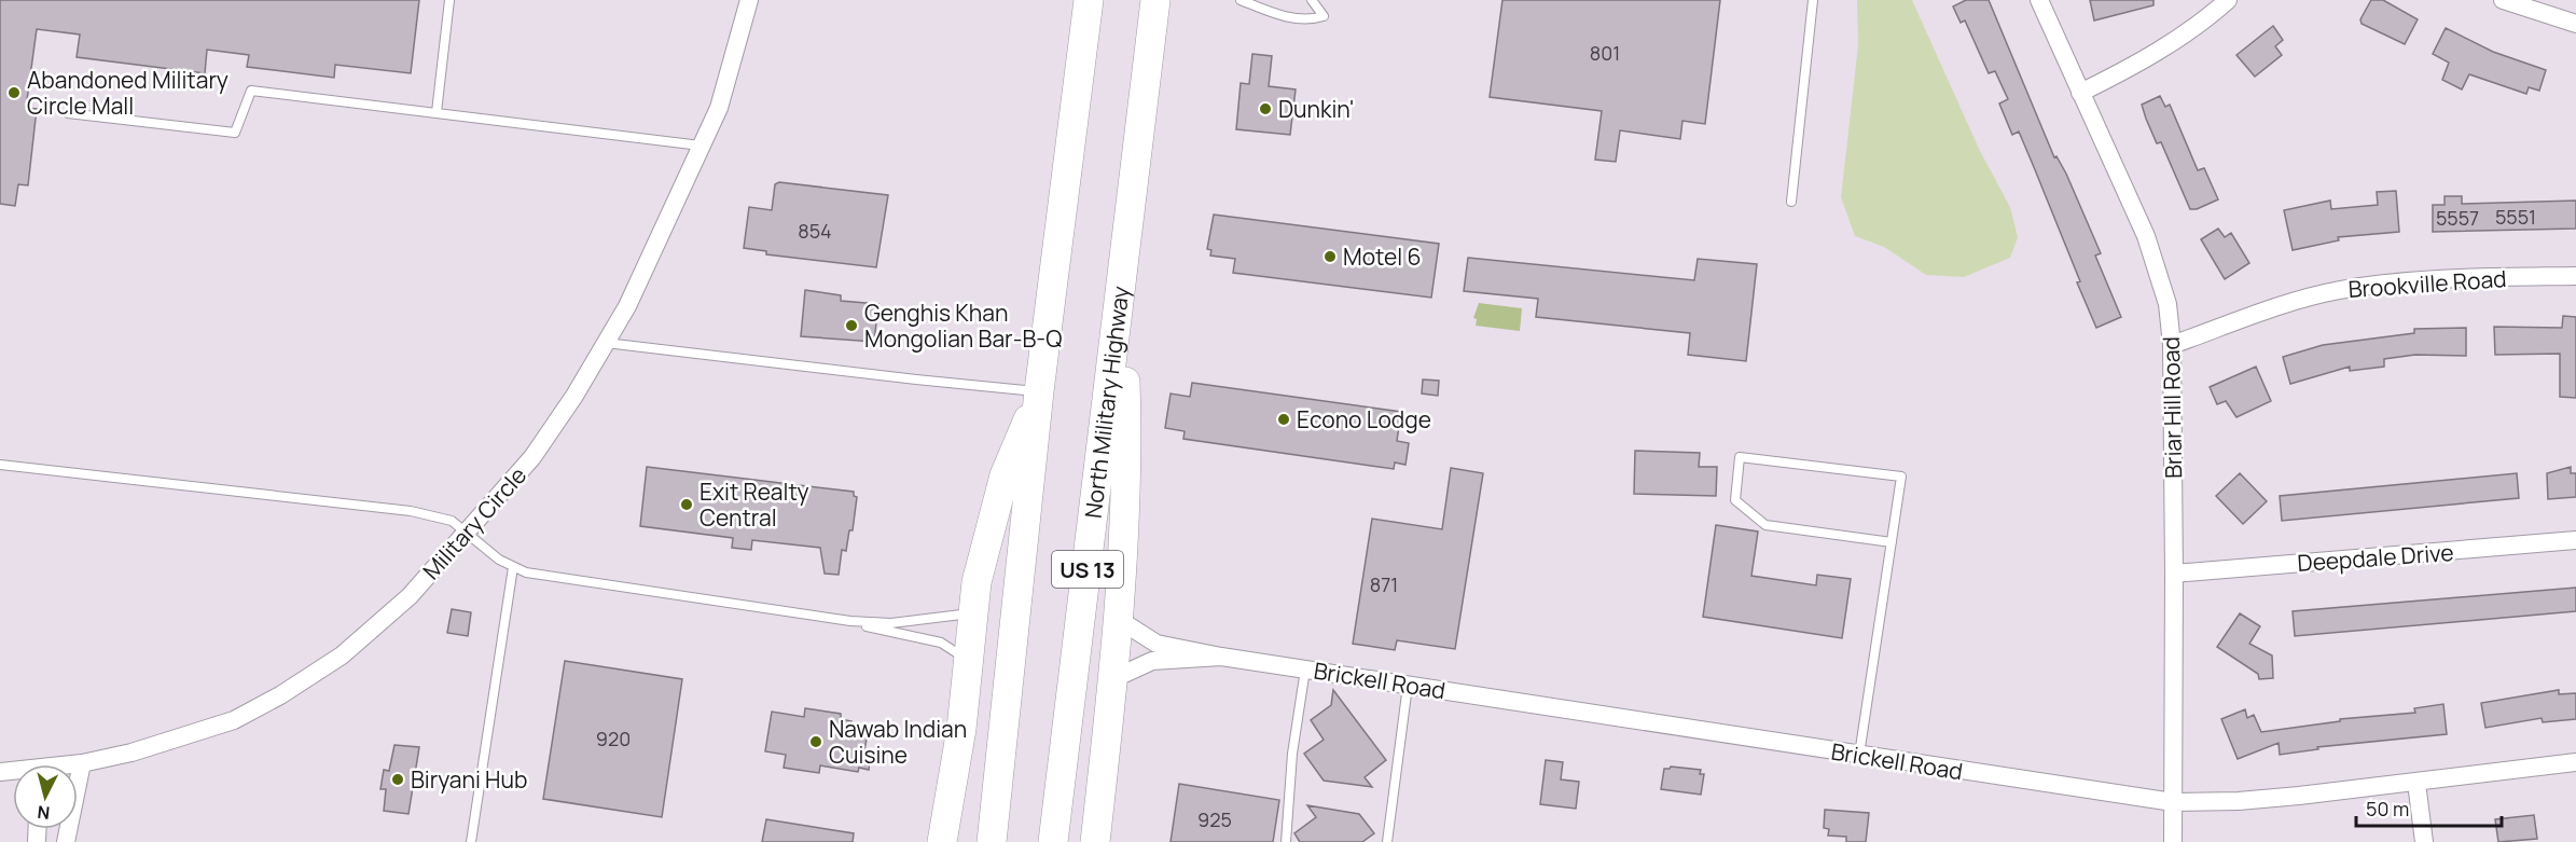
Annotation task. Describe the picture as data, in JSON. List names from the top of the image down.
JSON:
{
  "streets": {
    "main road": ["North Military Highway", "US 13"],
    "street": [
      "Brookville Road",
      "Briar Hill Road",
      "Military Circle",
      "Deepdale Drive",
      "Brickell Road"
    ]
  },
  "crossings": [
    ["Brookville Road", "Briar Hill Road"],
    ["Briar Hill Road", "Deepdale Drive"],
    ["Briar Hill Road", "Brickell Road"]
  ],
  "places": [
    "Abandoned Military Circle Mall",
    "Dunkin'",
    "Motel 6",
    "Genghis Khan Mongolian Bar-B-Q",
    "Econo Lodge",
    "Exit Realty Central",
    "Nawab Indian Cuisine",
    "Biryani Hub"
  ],
  "house_numbers": [
    "801",
    "5551",
    "5557",
    "854",
    "871",
    "920",
    "925"
  ],
  "scale_bar": "50 m",
  "north": "bottom"
}
